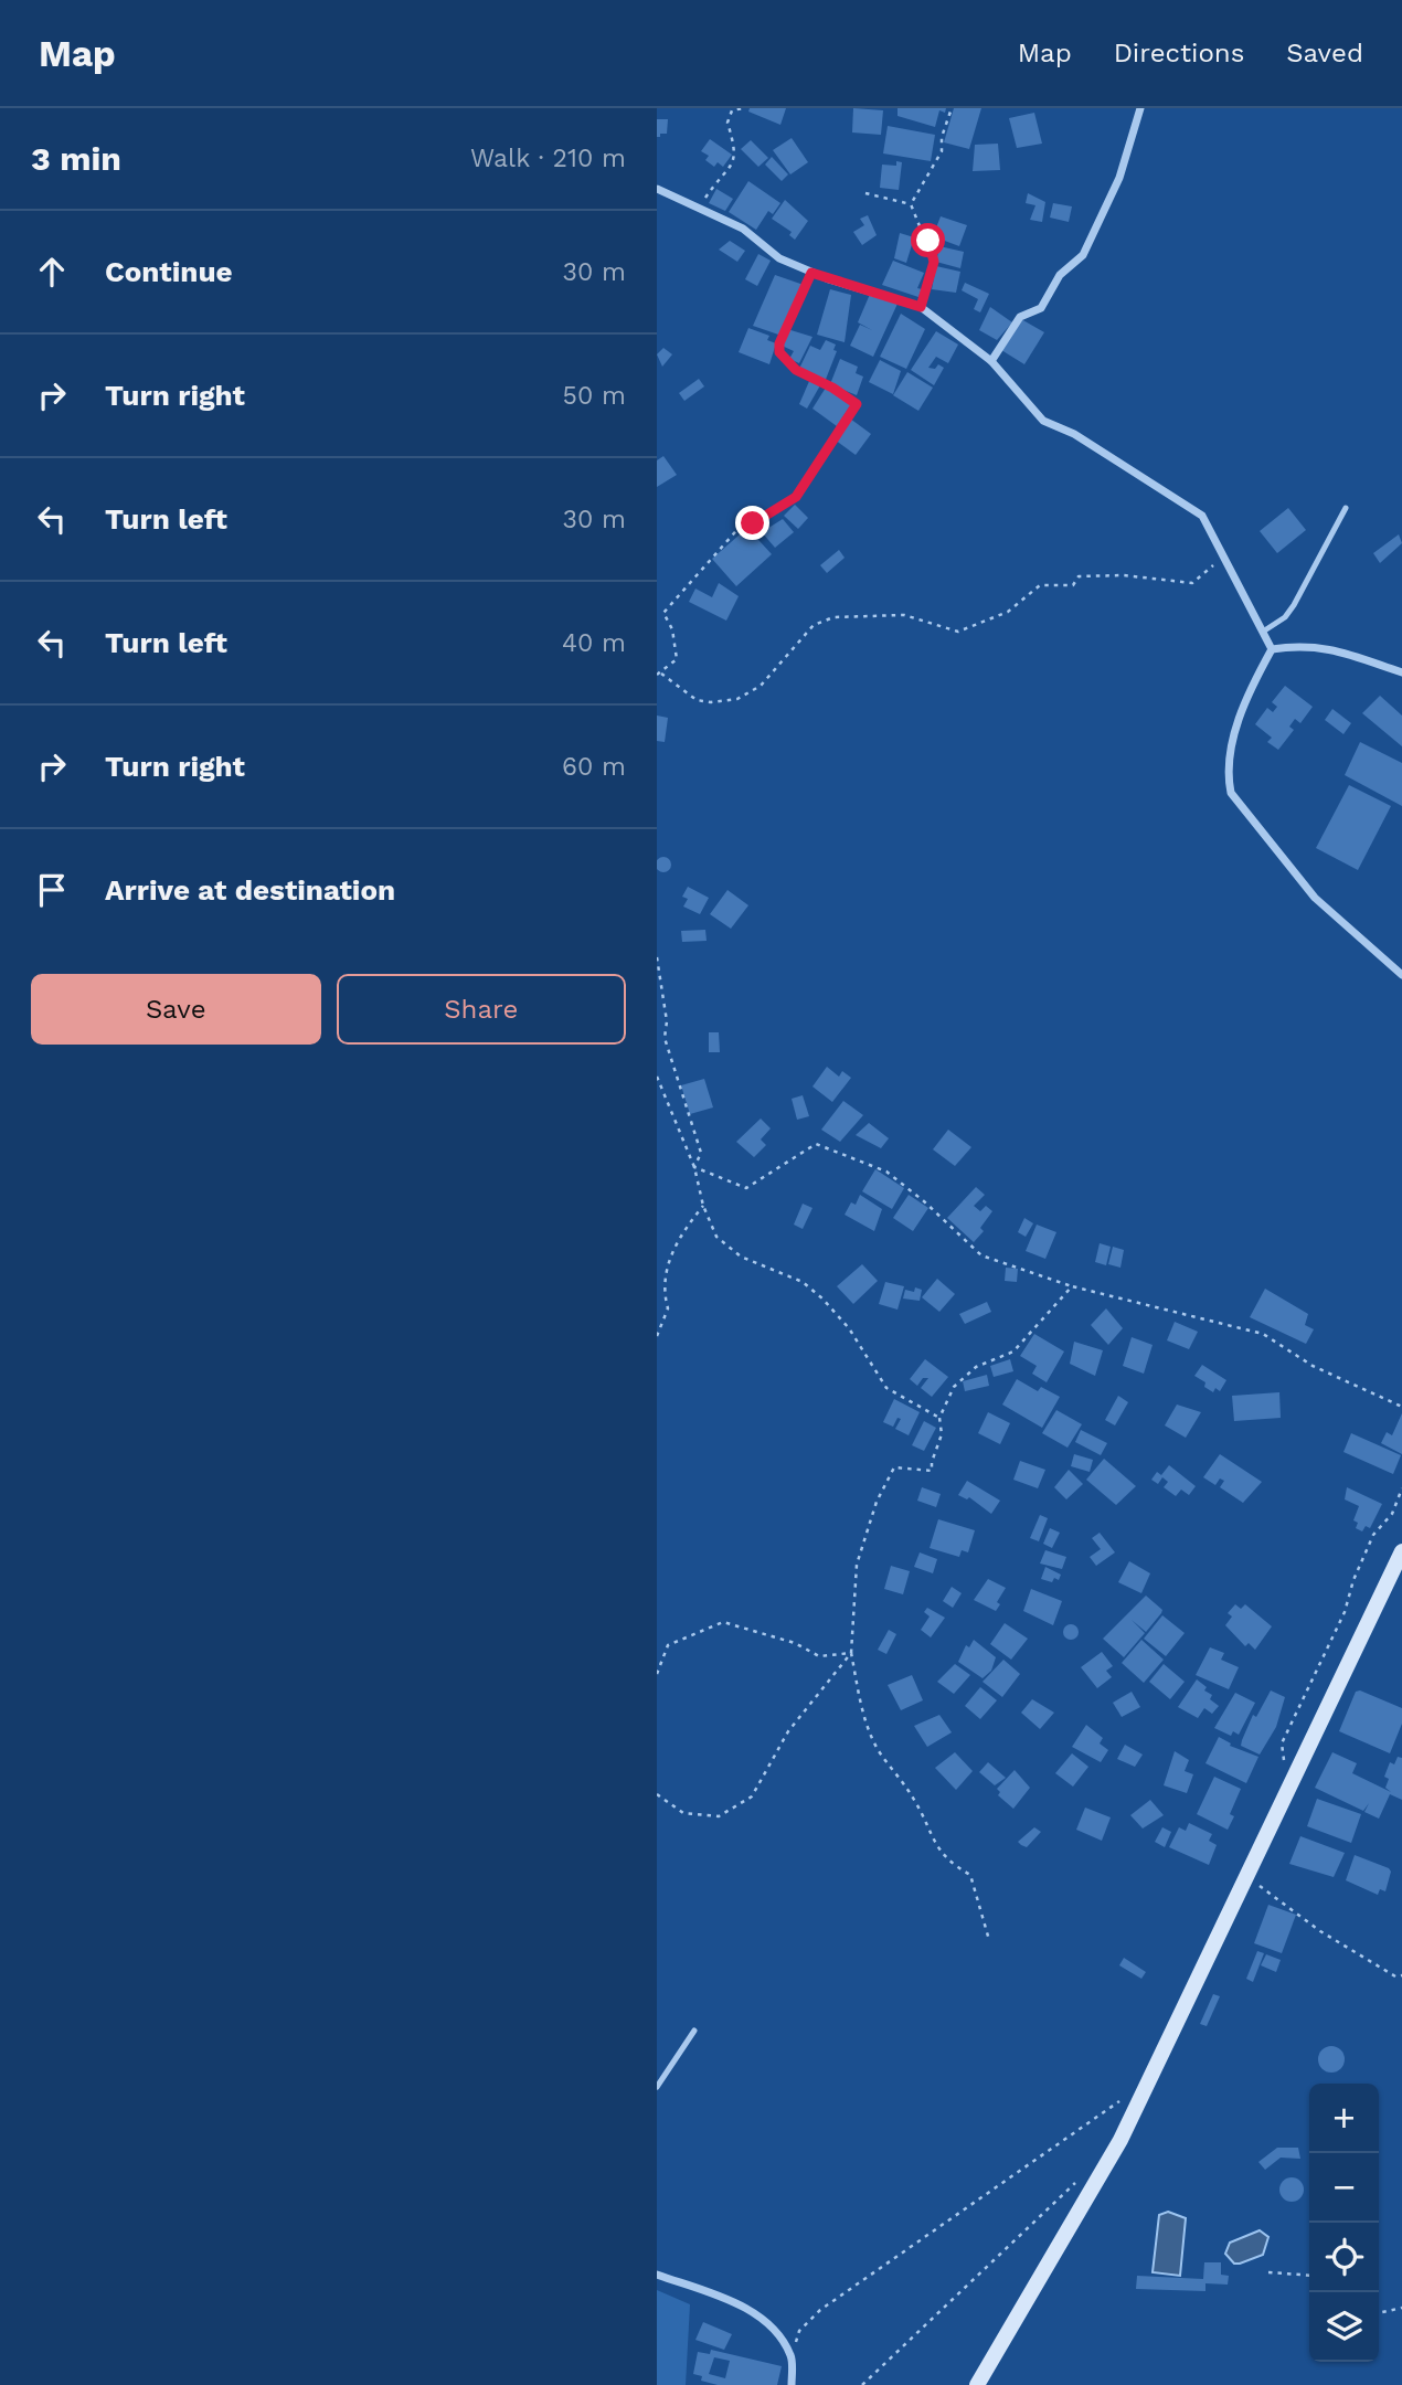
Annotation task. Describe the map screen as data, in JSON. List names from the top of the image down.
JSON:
{
  "page": {
    "header": "Map",
    "nav": ["Map", "Directions", "Saved"],
    "heading": ["3 min", "Walk · 210 m"],
    "list": [
      ["Continue", "30 m"],
      ["Turn right", "50 m"],
      ["Turn left", "30 m"],
      ["Turn left", "40 m"],
      ["Turn right", "60 m"],
      "Arrive at destination"
    ],
    "buttons": ["Save", "Share"],
    "map_buttons": ["+", "−"]
  }
}
